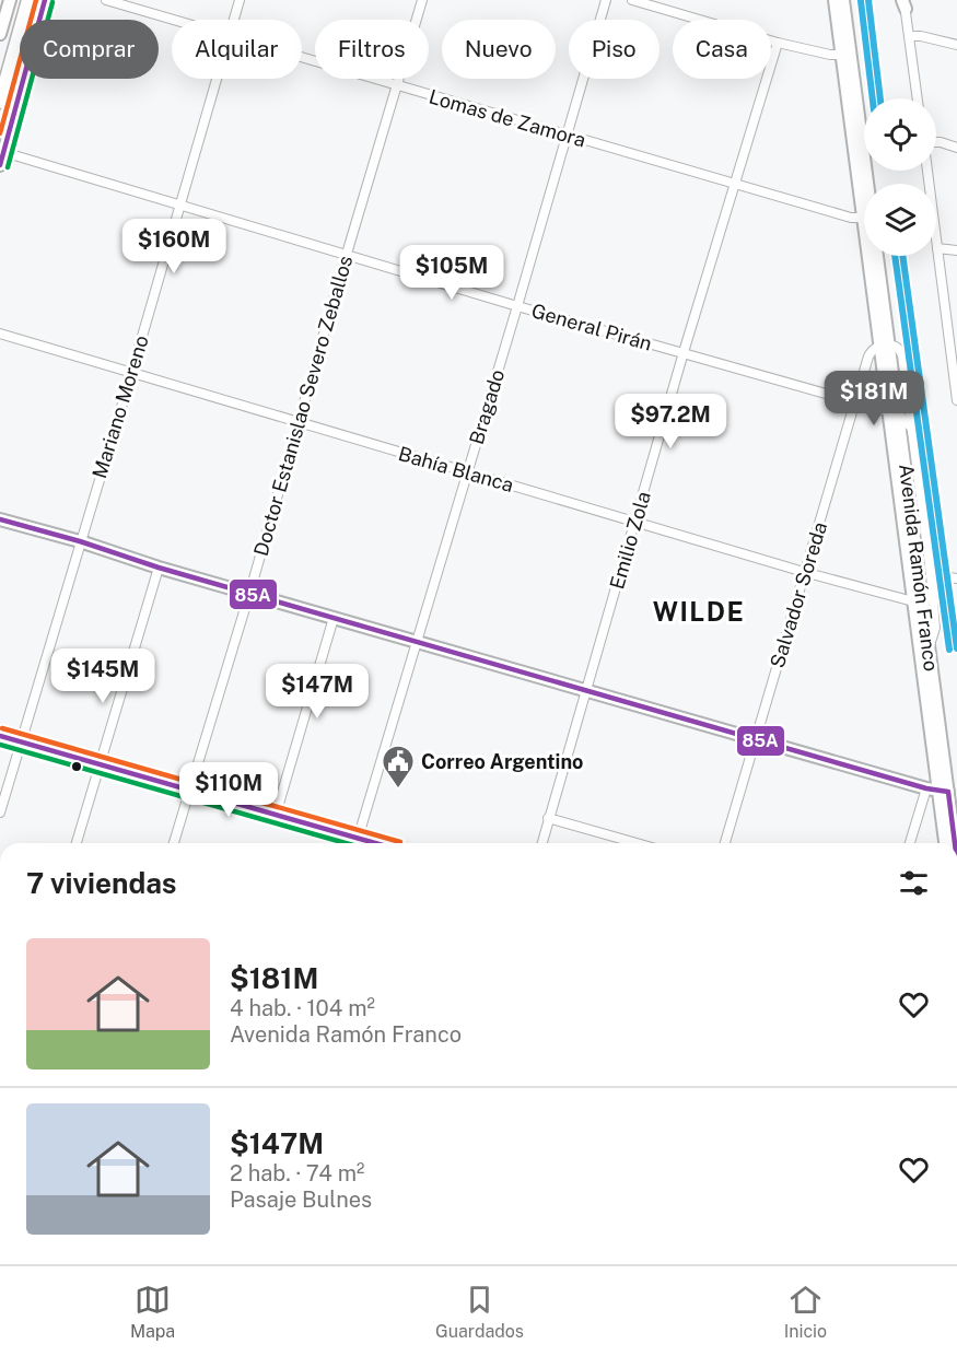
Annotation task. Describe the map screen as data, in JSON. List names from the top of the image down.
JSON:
{
  "streets": {
    "street": [
      "Lomas de Zamora",
      "General Pirán",
      "Doctor Estanislao Severo Zeballos",
      "Mariano Moreno",
      "Bragado",
      "Bahía Blanca",
      "Emilio Zola",
      "Avenida Ramón Franco",
      "Salvador Soreda"
    ]
  },
  "crossings": [
    ["Lomas de Zamora", "Doctor Estanislao Severo Zeballos"],
    ["Lomas de Zamora", "Bragado"],
    ["Lomas de Zamora", "Emilio Zola"],
    ["General Pirán", "Doctor Estanislao Severo Zeballos"],
    ["General Pirán", "Mariano Moreno"],
    ["General Pirán", "Bragado"],
    ["General Pirán", "Emilio Zola"],
    ["General Pirán", "Avenida Ramón Franco"],
    ["General Pirán", "Salvador Soreda"],
    ["Doctor Estanislao Severo Zeballos", "Bahía Blanca"],
    ["Mariano Moreno", "Bahía Blanca"],
    ["Bragado", "Bahía Blanca"],
    ["Bahía Blanca", "Emilio Zola"],
    ["Bahía Blanca", "Avenida Ramón Franco"],
    ["Bahía Blanca", "Salvador Soreda"],
    ["Avenida Ramón Franco", "Salvador Soreda"]
  ],
  "districts": ["WILDE"],
  "places": {
    "public building": ["Correo Argentino"]
  },
  "lines": ["transit line 85A"],
  "page": {
    "chip": [
      "Comprar",
      "Alquilar",
      "Filtros",
      "Nuevo",
      "Piso",
      "Casa"
    ],
    "price": [
      "$160M",
      "$105M",
      "$181M",
      "$97.2M",
      "$145M",
      "$147M",
      "$110M"
    ],
    "heading": "7 viviendas",
    "list": [
      {
        "name": "$181M",
        "note": "4 hab. · 104 m² · Avenida Ramón Franco"
      },
      {
        "name": "$147M",
        "note": "2 hab. · 74 m² · Pasaje Bulnes"
      }
    ],
    "tabs": ["Mapa", "Guardados", "Inicio"]
  }
}
